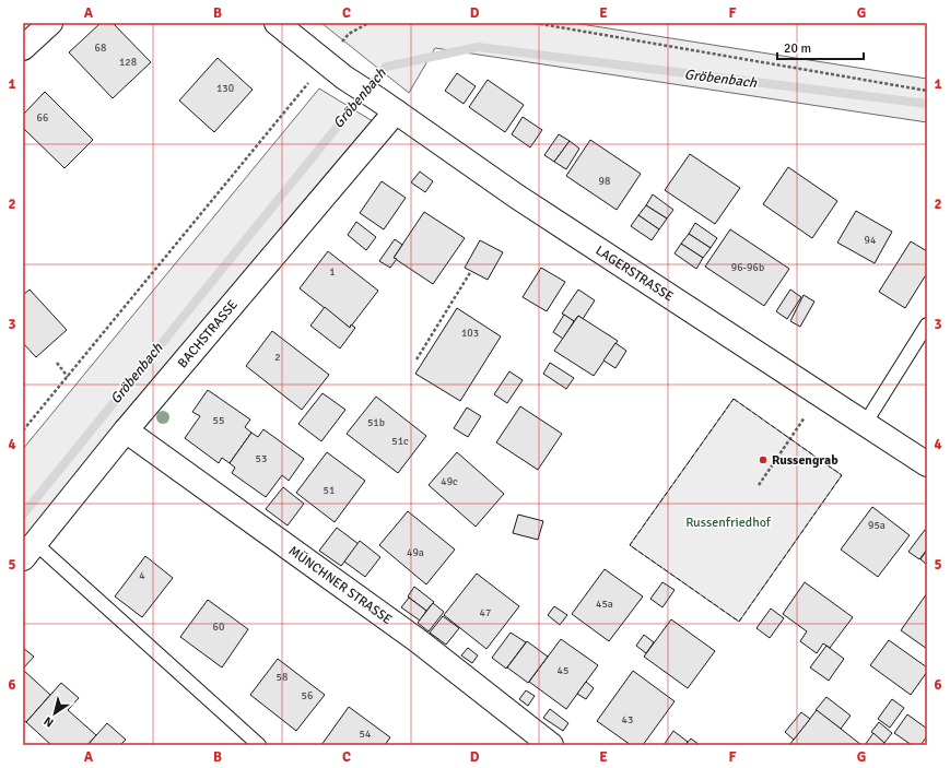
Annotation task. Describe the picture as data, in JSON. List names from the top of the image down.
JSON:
{
  "streets": {
    "street": ["LAGERSTRASSE", "BACHSTRASSE", "MÜNCHNER STRASSE"]
  },
  "crossings": [
    ["LAGERSTRASSE", "BACHSTRASSE"],
    ["BACHSTRASSE", "MÜNCHNER STRASSE"]
  ],
  "water": ["Gröbenbach"],
  "parks": ["Russenfriedhof"],
  "places": ["Russengrab"],
  "house_numbers": [
    "68",
    "128",
    "130",
    "66",
    "98",
    "94",
    "96-96b",
    "1",
    "103",
    "2",
    "55",
    "51b",
    "51c",
    "53",
    "49c",
    "51",
    "95a",
    "49a",
    "4",
    "45a",
    "47",
    "60",
    "45",
    "58",
    "56",
    "43",
    "54"
  ],
  "scale_bar": "20 m",
  "north": "bottom left",
  "grid": {
    "columns": [
      "A",
      "B",
      "C",
      "D",
      "E",
      "F",
      "G"
    ],
    "rows": [
      "1",
      "2",
      "3",
      "4",
      "5",
      "6"
    ]
  }
}
